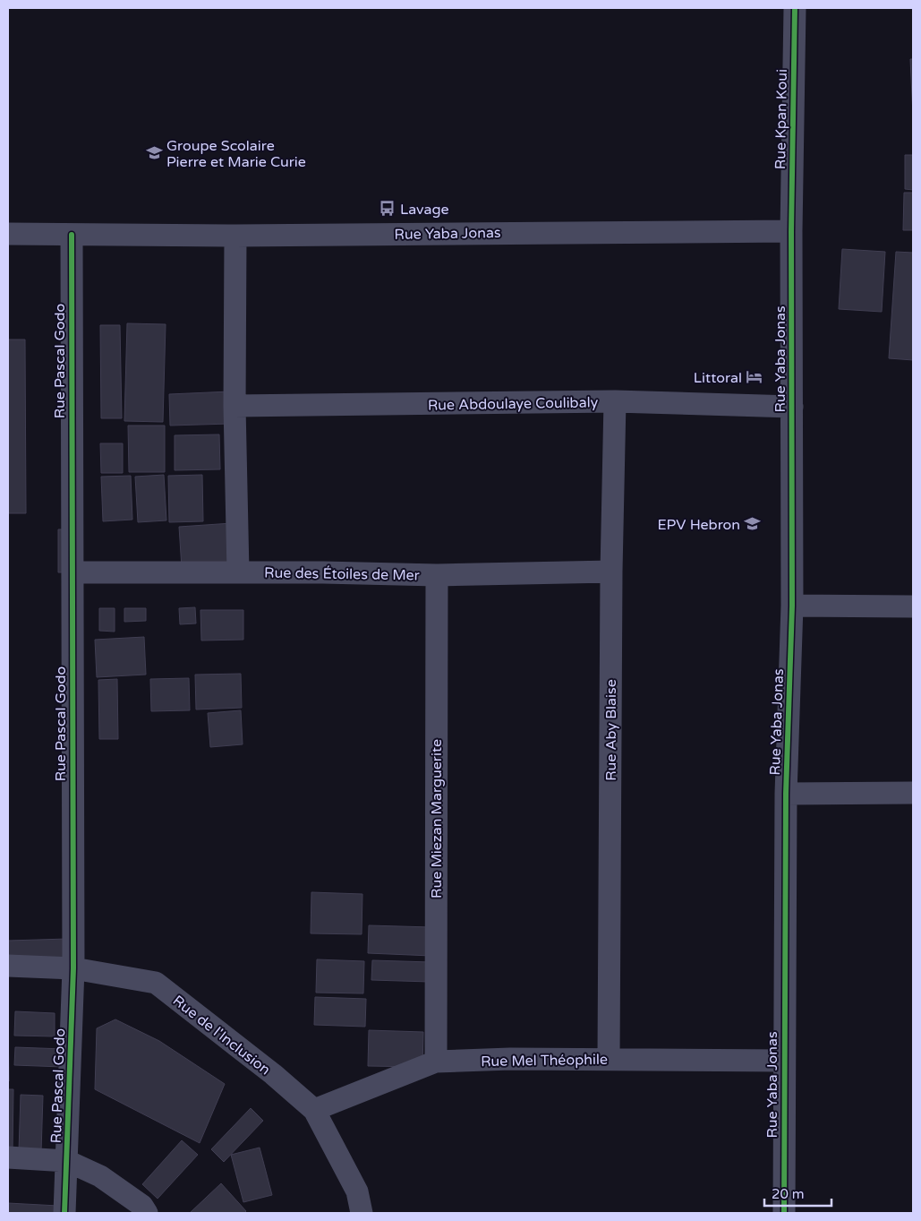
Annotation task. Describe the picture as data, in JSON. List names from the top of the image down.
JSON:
{
  "streets": {
    "street": [
      "Rue Kpan Koui",
      "Rue Yaba Jonas",
      "Rue Pascal Godo",
      "Rue Abdoulaye Coulibaly",
      "Rue des Étoiles de Mer",
      "Rue Aby Blaise",
      "Rue Miezan Marguerite",
      "Rue de l'Inclusion",
      "Rue Mel Théophile"
    ]
  },
  "crossings": [
    ["Rue Kpan Koui", "Rue Yaba Jonas"],
    ["Rue Yaba Jonas", "Rue Pascal Godo"],
    ["Rue Yaba Jonas", "Rue Abdoulaye Coulibaly"],
    ["Rue Yaba Jonas", "Rue Mel Théophile"],
    ["Rue Pascal Godo", "Rue des Étoiles de Mer"],
    ["Rue Pascal Godo", "Rue de l'Inclusion"],
    ["Rue Abdoulaye Coulibaly", "Rue Aby Blaise"],
    ["Rue des Étoiles de Mer", "Rue Aby Blaise"],
    ["Rue des Étoiles de Mer", "Rue Miezan Marguerite"],
    ["Rue Aby Blaise", "Rue Mel Théophile"],
    ["Rue Miezan Marguerite", "Rue Mel Théophile"],
    ["Rue de l'Inclusion", "Rue Mel Théophile"]
  ],
  "places": {
    "school or university": ["Groupe Scolaire Pierre et Marie Curie", "EPV Hebron"],
    "bus stop": ["Lavage"],
    "hotel": ["Littoral"]
  },
  "scale_bar": "20 m"
}
